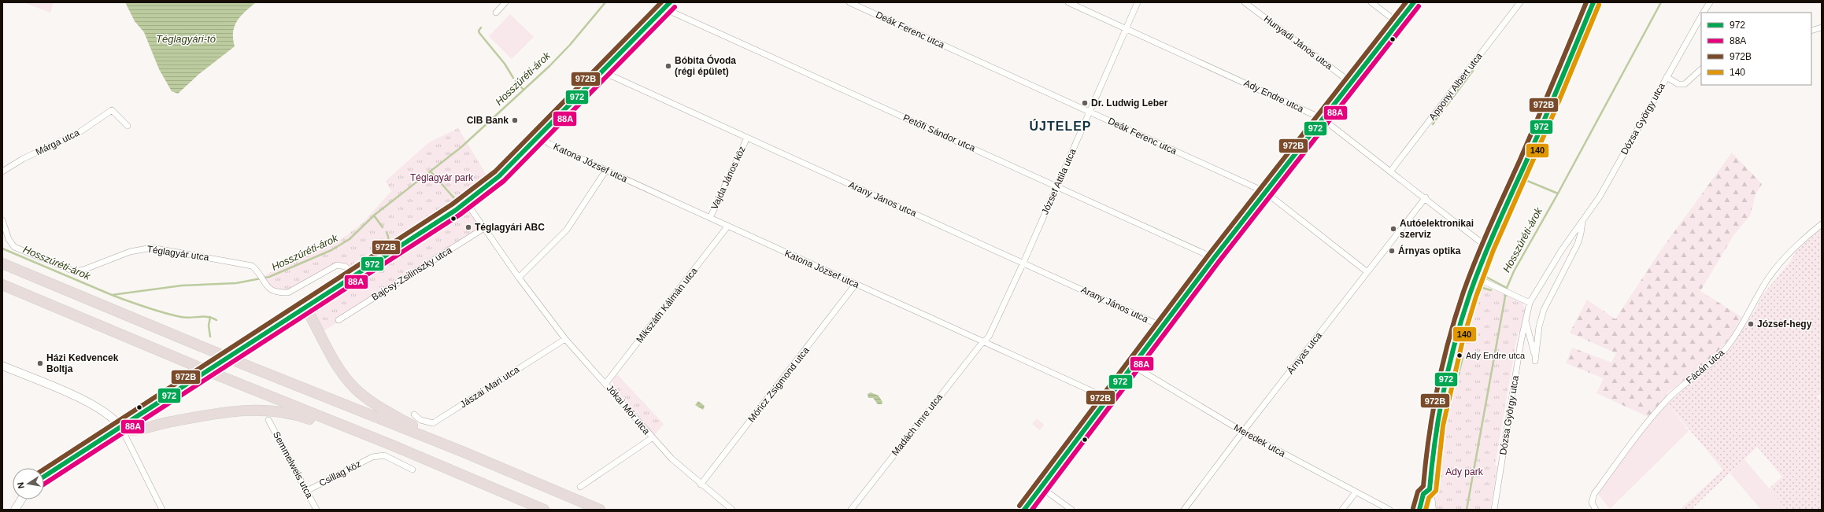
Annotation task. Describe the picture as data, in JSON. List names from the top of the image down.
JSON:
{
  "streets": {
    "street": [
      "Deák Ferenc utca",
      "Hunyadi János utca",
      "Apponyi Albert utca",
      "Ady Endre utca",
      "Dózsa György utca",
      "Petőfi Sándor utca",
      "Márga utca",
      "Katona József utca",
      "Vajda János köz",
      "József Attila utca",
      "Arany János utca",
      "Téglagyár utca",
      "Bajcsy-Zsilinszky utca",
      "Mikszáth Kálmán utca",
      "Árnyas utca",
      "Fácán utca",
      "Móricz Zsigmond utca",
      "Jászai Mari utca",
      "Jókai Mór utca",
      "Madách Imre utca",
      "Meredek utca",
      "Semmelweis utca",
      "Csillag köz"
    ]
  },
  "crossings": [
    ["Deák Ferenc utca", "József Attila utca"],
    ["Deák Ferenc utca", "Árnyas utca"],
    ["Apponyi Albert utca", "Ady Endre utca"],
    ["Ady Endre utca", "József Attila utca"],
    ["Ady Endre utca", "Árnyas utca"],
    ["Petőfi Sándor utca", "József Attila utca"],
    ["Katona József utca", "Vajda János köz"],
    ["Katona József utca", "József Attila utca"],
    ["Katona József utca", "Mikszáth Kálmán utca"],
    ["Katona József utca", "Móricz Zsigmond utca"],
    ["Katona József utca", "Madách Imre utca"],
    ["Vajda János köz", "Arany János utca"],
    ["József Attila utca", "Arany János utca"],
    ["József Attila utca", "Madách Imre utca"],
    ["Bajcsy-Zsilinszky utca", "Jókai Mór utca"],
    ["Mikszáth Kálmán utca", "Jókai Mór utca"],
    ["Árnyas utca", "Meredek utca"],
    ["Móricz Zsigmond utca", "Jókai Mór utca"],
    ["Jászai Mari utca", "Jókai Mór utca"],
    ["Semmelweis utca", "Csillag köz"]
  ],
  "districts": ["ÚJTELEP"],
  "water": ["Téglagyári-tó", "Hosszúréti-árok"],
  "parks": ["Téglagyár park", "Ady park"],
  "places": [
    "Bóbita Óvoda (régi épület)",
    "Dr. Ludwig Leber",
    "CIB Bank",
    "Téglagyári ABC",
    "Autóelektronikai szerviz",
    "Árnyas optika",
    "József-hegy",
    "Ady Endre utca",
    "Házi Kedvencek Boltja"
  ],
  "lines": [
    "transit line 972",
    "transit line 972B",
    "transit line 140",
    "transit line 88A"
  ],
  "legend": [
    "972",
    "88A",
    "972B",
    "140"
  ],
  "north": "left"
}
